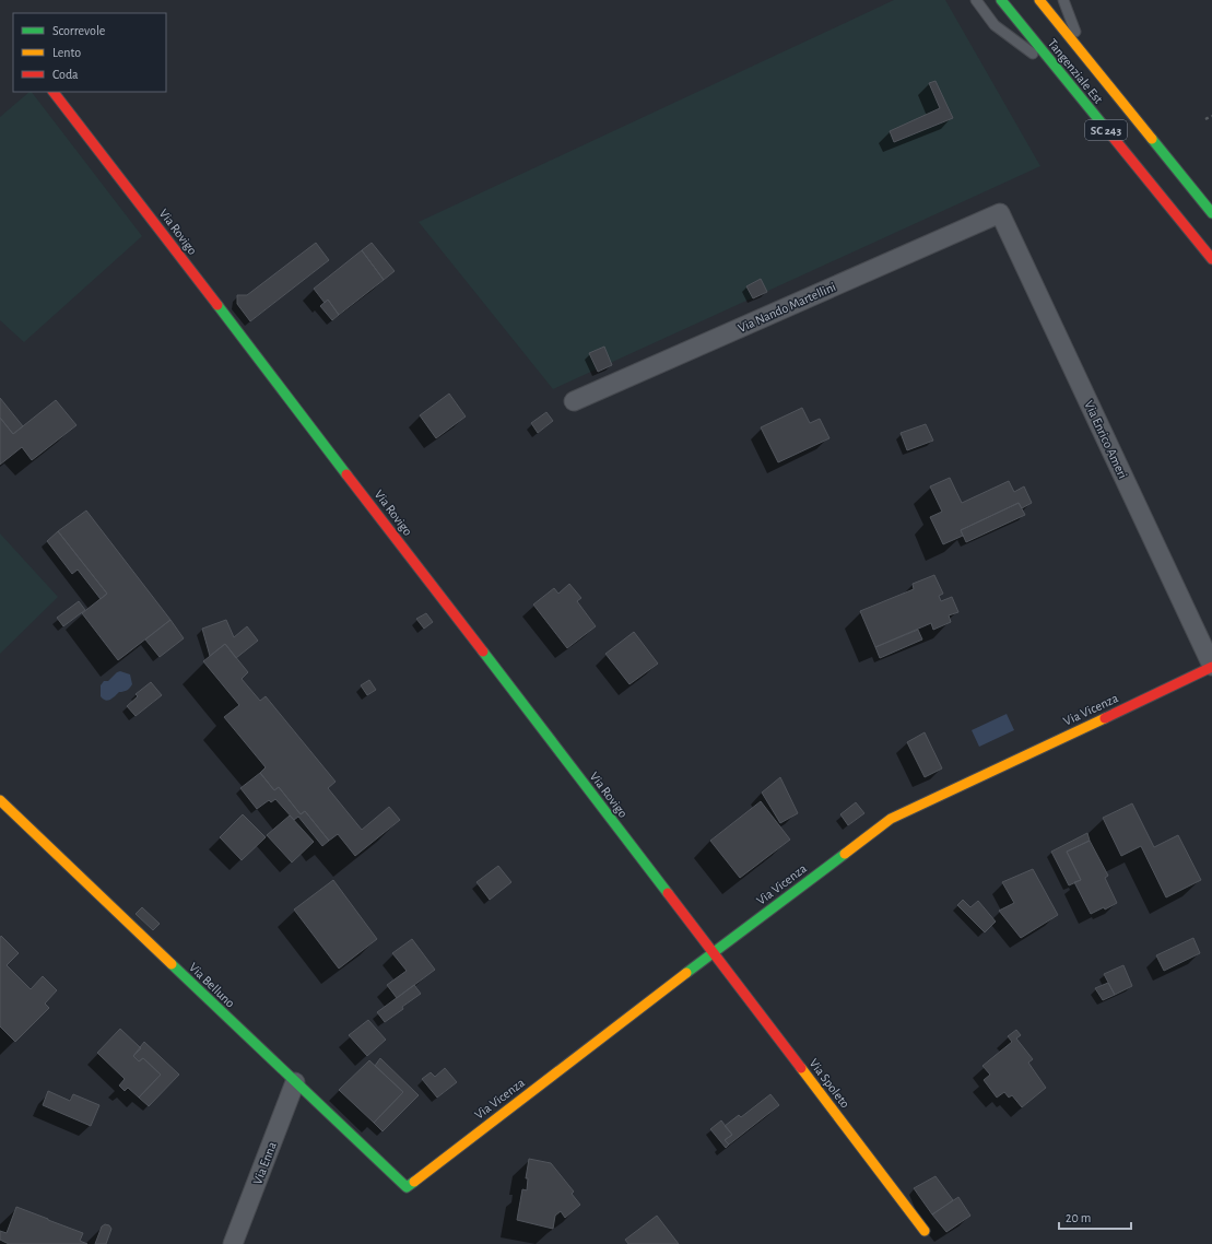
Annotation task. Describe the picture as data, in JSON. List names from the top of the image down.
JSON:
{
  "streets": {
    "main road": [
      "Tangenziale Est",
      "SC 243",
      "Via Rovigo",
      "Via Vicenza",
      "Via Belluno",
      "Via Spoleto"
    ],
    "street": ["Via Nando Martellini", "Via Enrico Ameri", "Via Enna"]
  },
  "crossings": [
    ["Via Rovigo", "Via Vicenza"],
    ["Via Rovigo", "Via Spoleto"],
    ["Via Nando Martellini", "Via Enrico Ameri"],
    ["Via Enrico Ameri", "Via Vicenza"],
    ["Via Vicenza", "Via Belluno"],
    ["Via Vicenza", "Via Spoleto"],
    ["Via Belluno", "Via Enna"]
  ],
  "legend": ["Scorrevole", "Lento", "Coda"],
  "scale_bar": "20 m"
}
